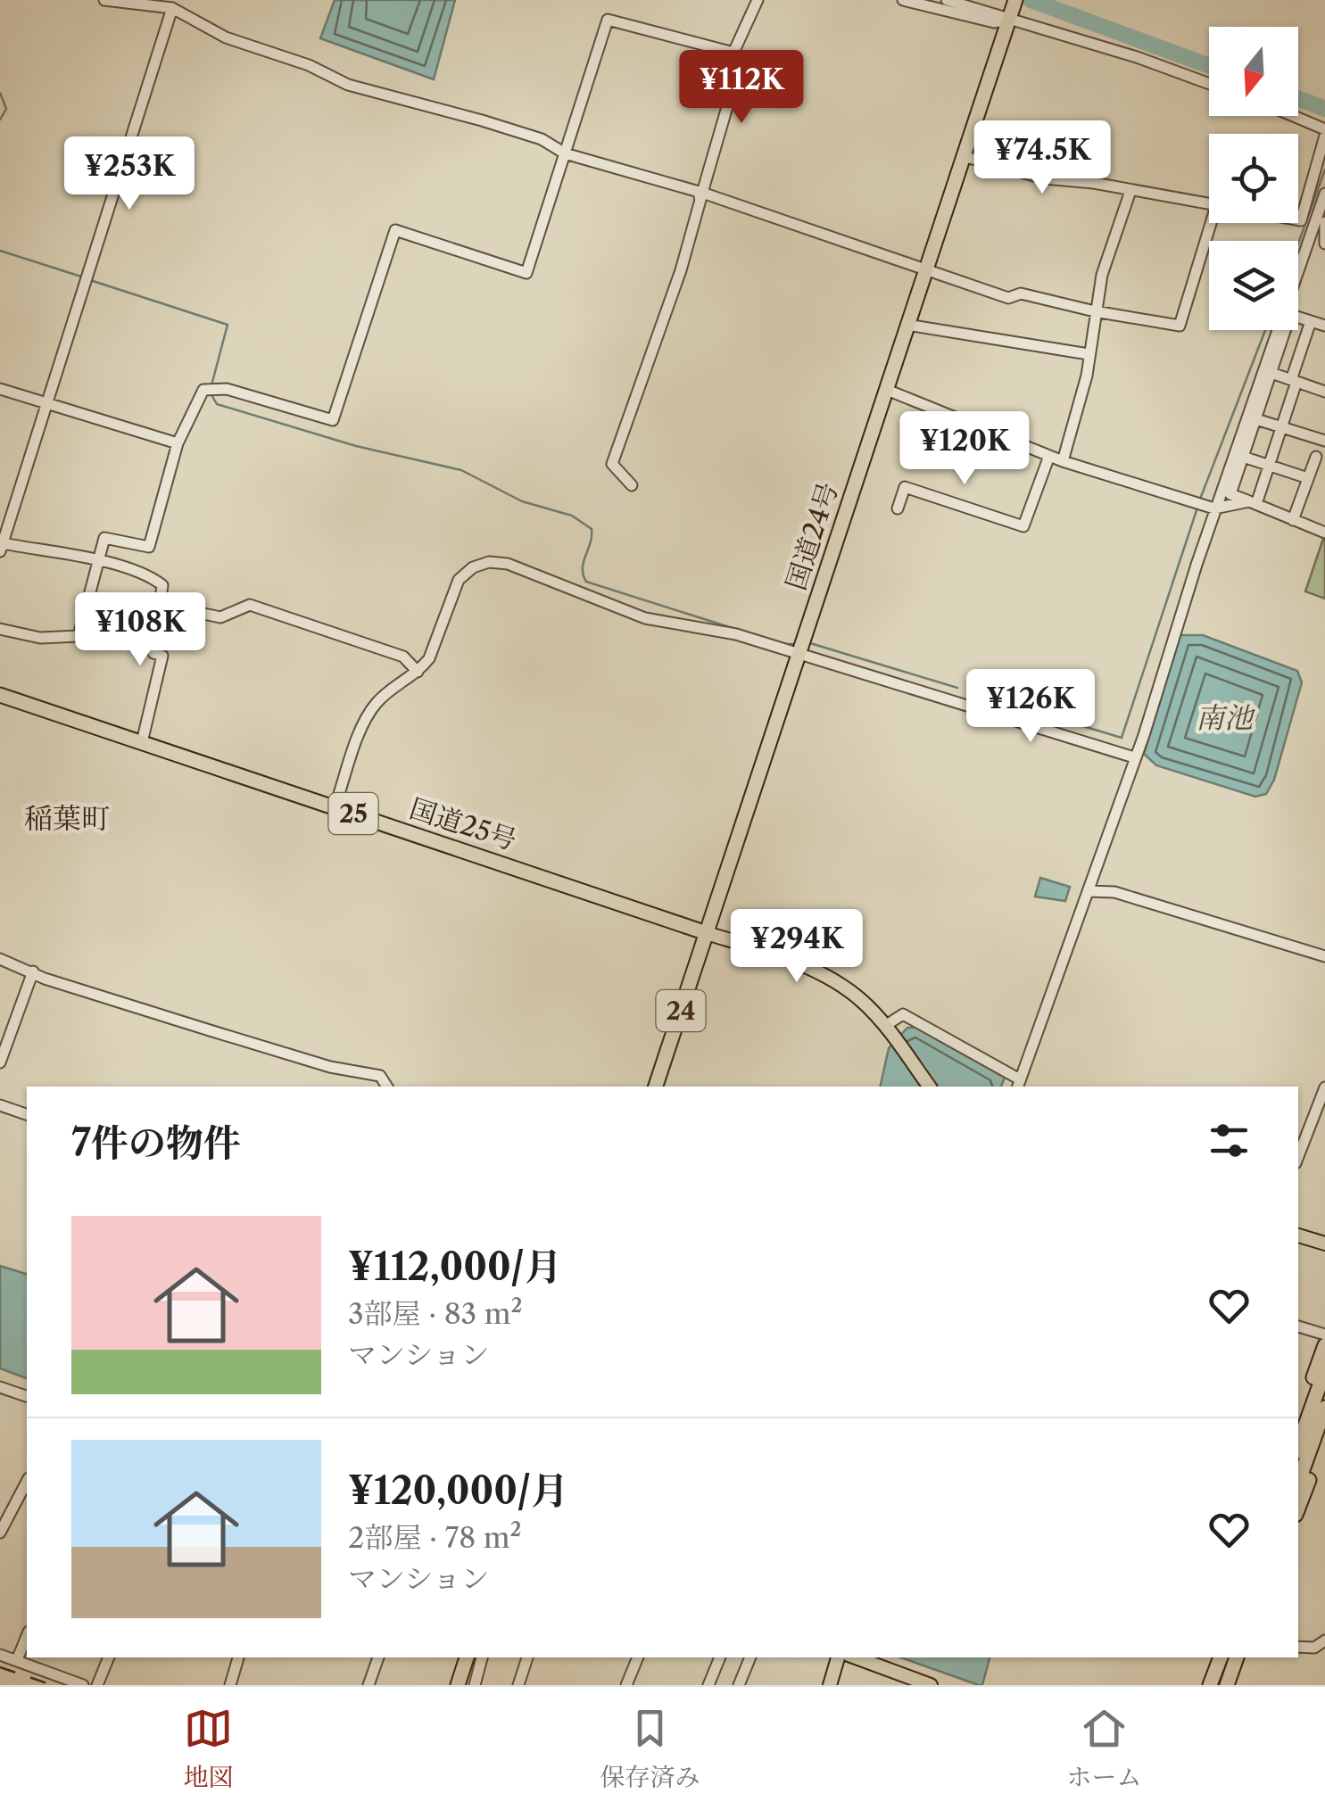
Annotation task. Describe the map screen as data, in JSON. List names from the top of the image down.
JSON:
{
  "streets": {
    "highway": [
      "国道24号",
      "25",
      "国道25号",
      "24"
    ]
  },
  "crossings": [
    ["国道24号", "国道25号"]
  ],
  "districts": ["稲葉町"],
  "water": ["南池"],
  "north": "bottom",
  "page": {
    "price": [
      "¥112K",
      "¥74.5K",
      "¥253K",
      "¥120K",
      "¥108K",
      "¥126K",
      "¥294K"
    ],
    "heading": "7件の物件",
    "list": [
      {
        "name": "¥112,000/月",
        "note": "3部屋 · 83 m² · マンション"
      },
      {
        "name": "¥120,000/月",
        "note": "2部屋 · 78 m² · マンション"
      }
    ],
    "tabs": ["地図", "保存済み", "ホーム"]
  }
}
